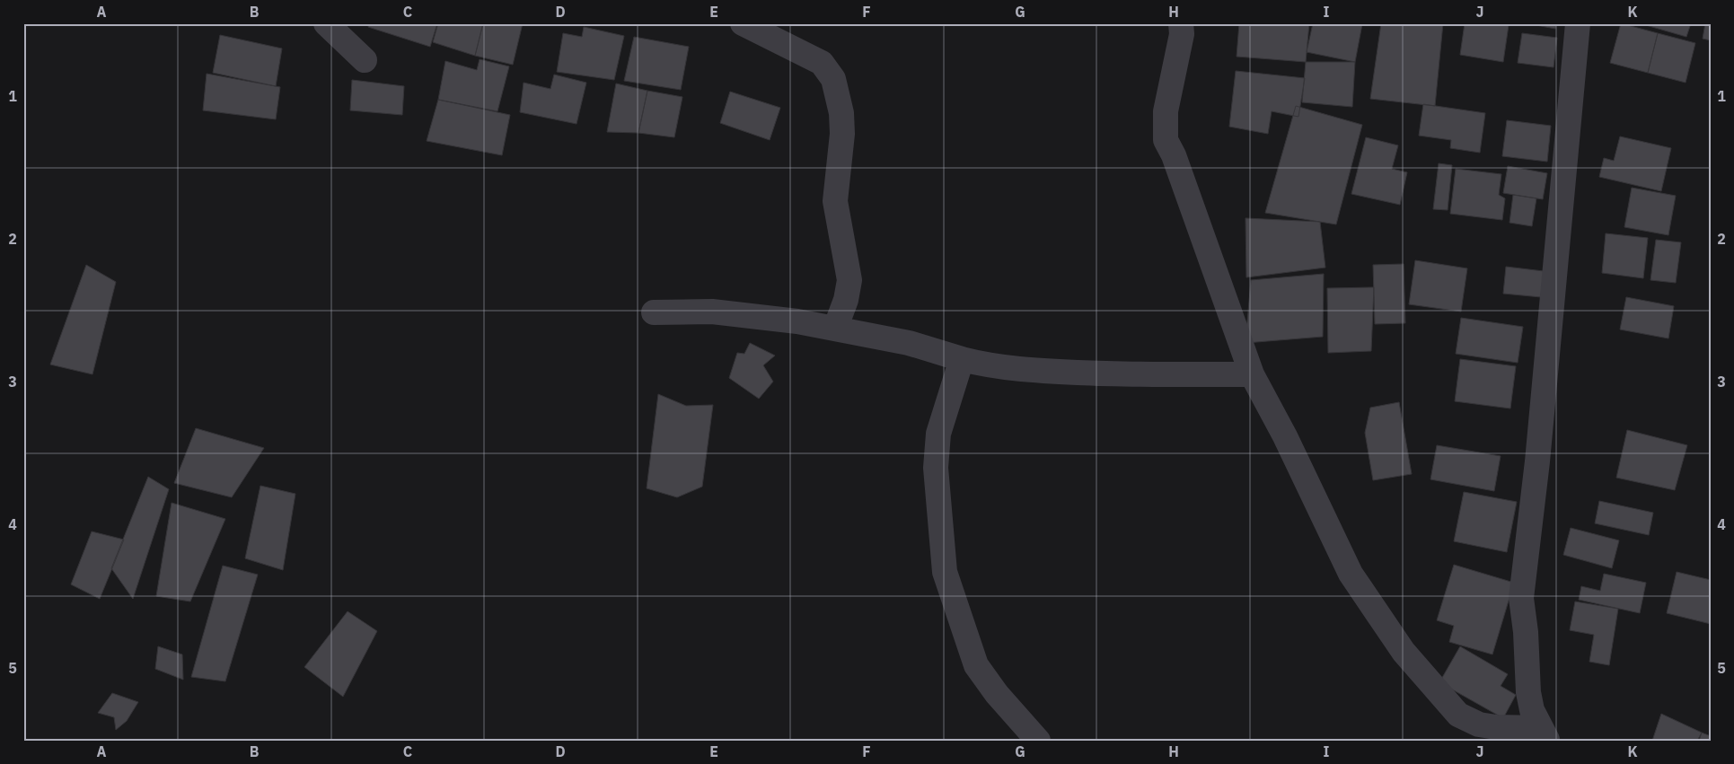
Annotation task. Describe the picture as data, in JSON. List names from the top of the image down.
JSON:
{
  "grid": {
    "columns": [
      "A",
      "B",
      "C",
      "D",
      "E",
      "F",
      "G",
      "H",
      "I",
      "J",
      "K"
    ],
    "rows": [
      "1",
      "2",
      "3",
      "4",
      "5"
    ]
  }
}
